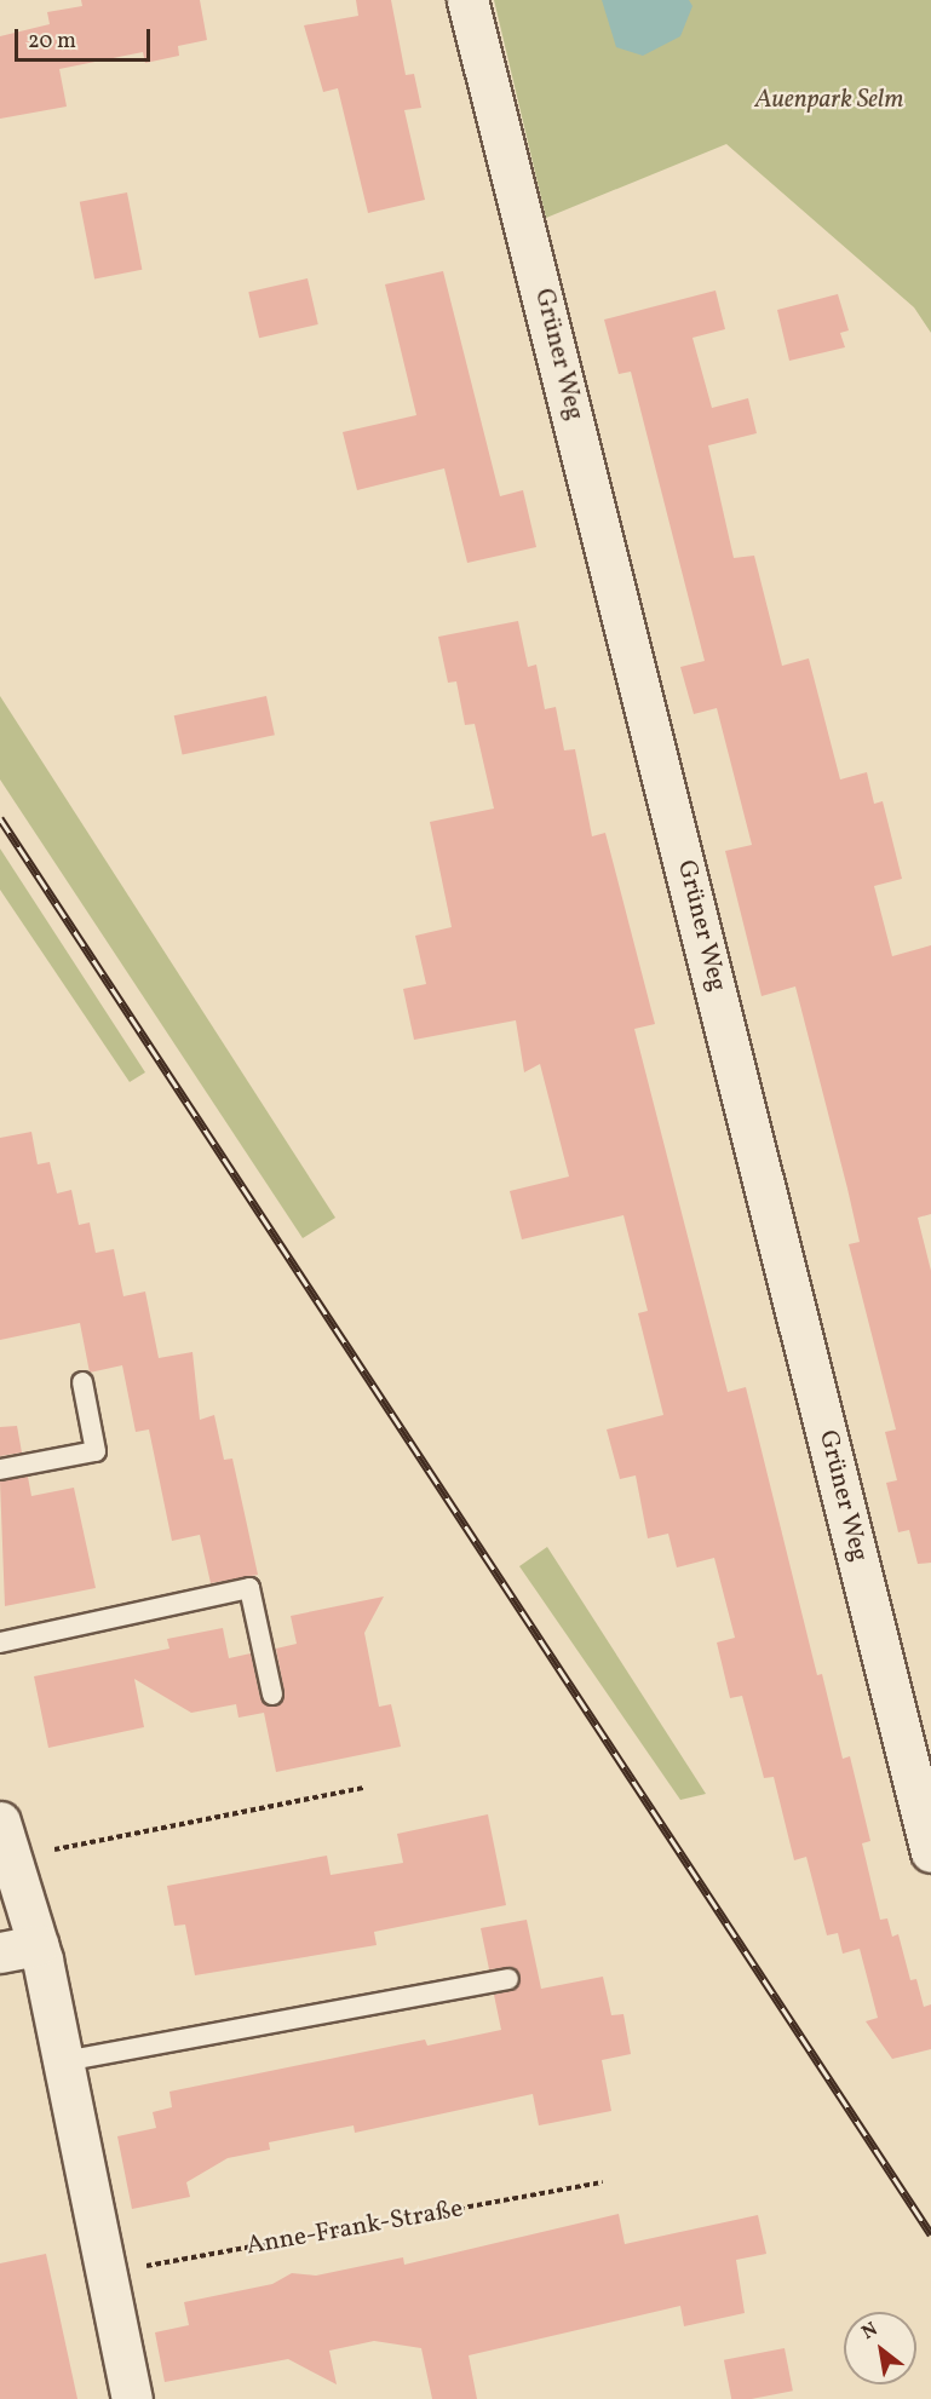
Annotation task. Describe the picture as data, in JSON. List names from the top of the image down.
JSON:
{
  "streets": {
    "street": ["Grüner Weg"],
    "path": ["Anne-Frank-Straße"]
  },
  "parks": ["Auenpark Selm"],
  "scale_bar": "20 m",
  "north": "top left"
}
